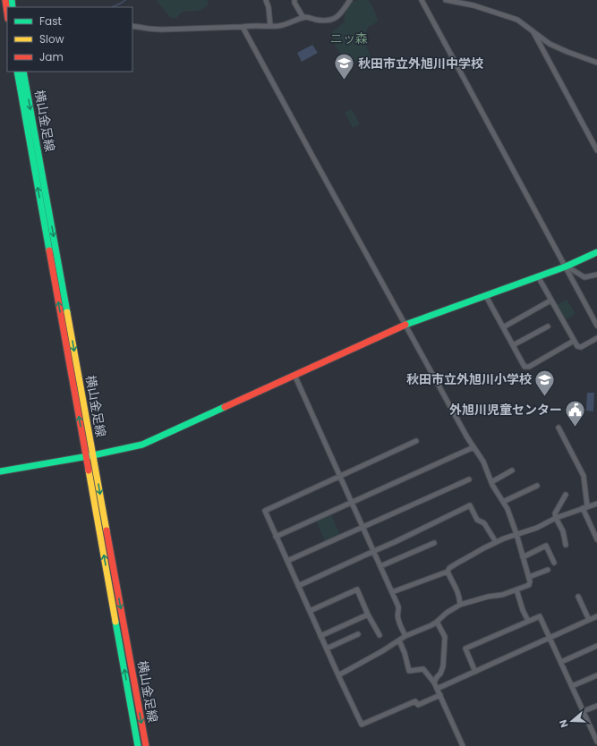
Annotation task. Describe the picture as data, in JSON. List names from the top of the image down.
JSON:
{
  "streets": {
    "street": ["横山金足線"]
  },
  "parks": ["ニッ森"],
  "places": {
    "school or university": ["秋田市立外旭川中学校", "秋田市立外旭川小学校"],
    "public building": ["外旭川児童センター"]
  },
  "legend": ["Fast", "Slow", "Jam"],
  "north": "left"
}
